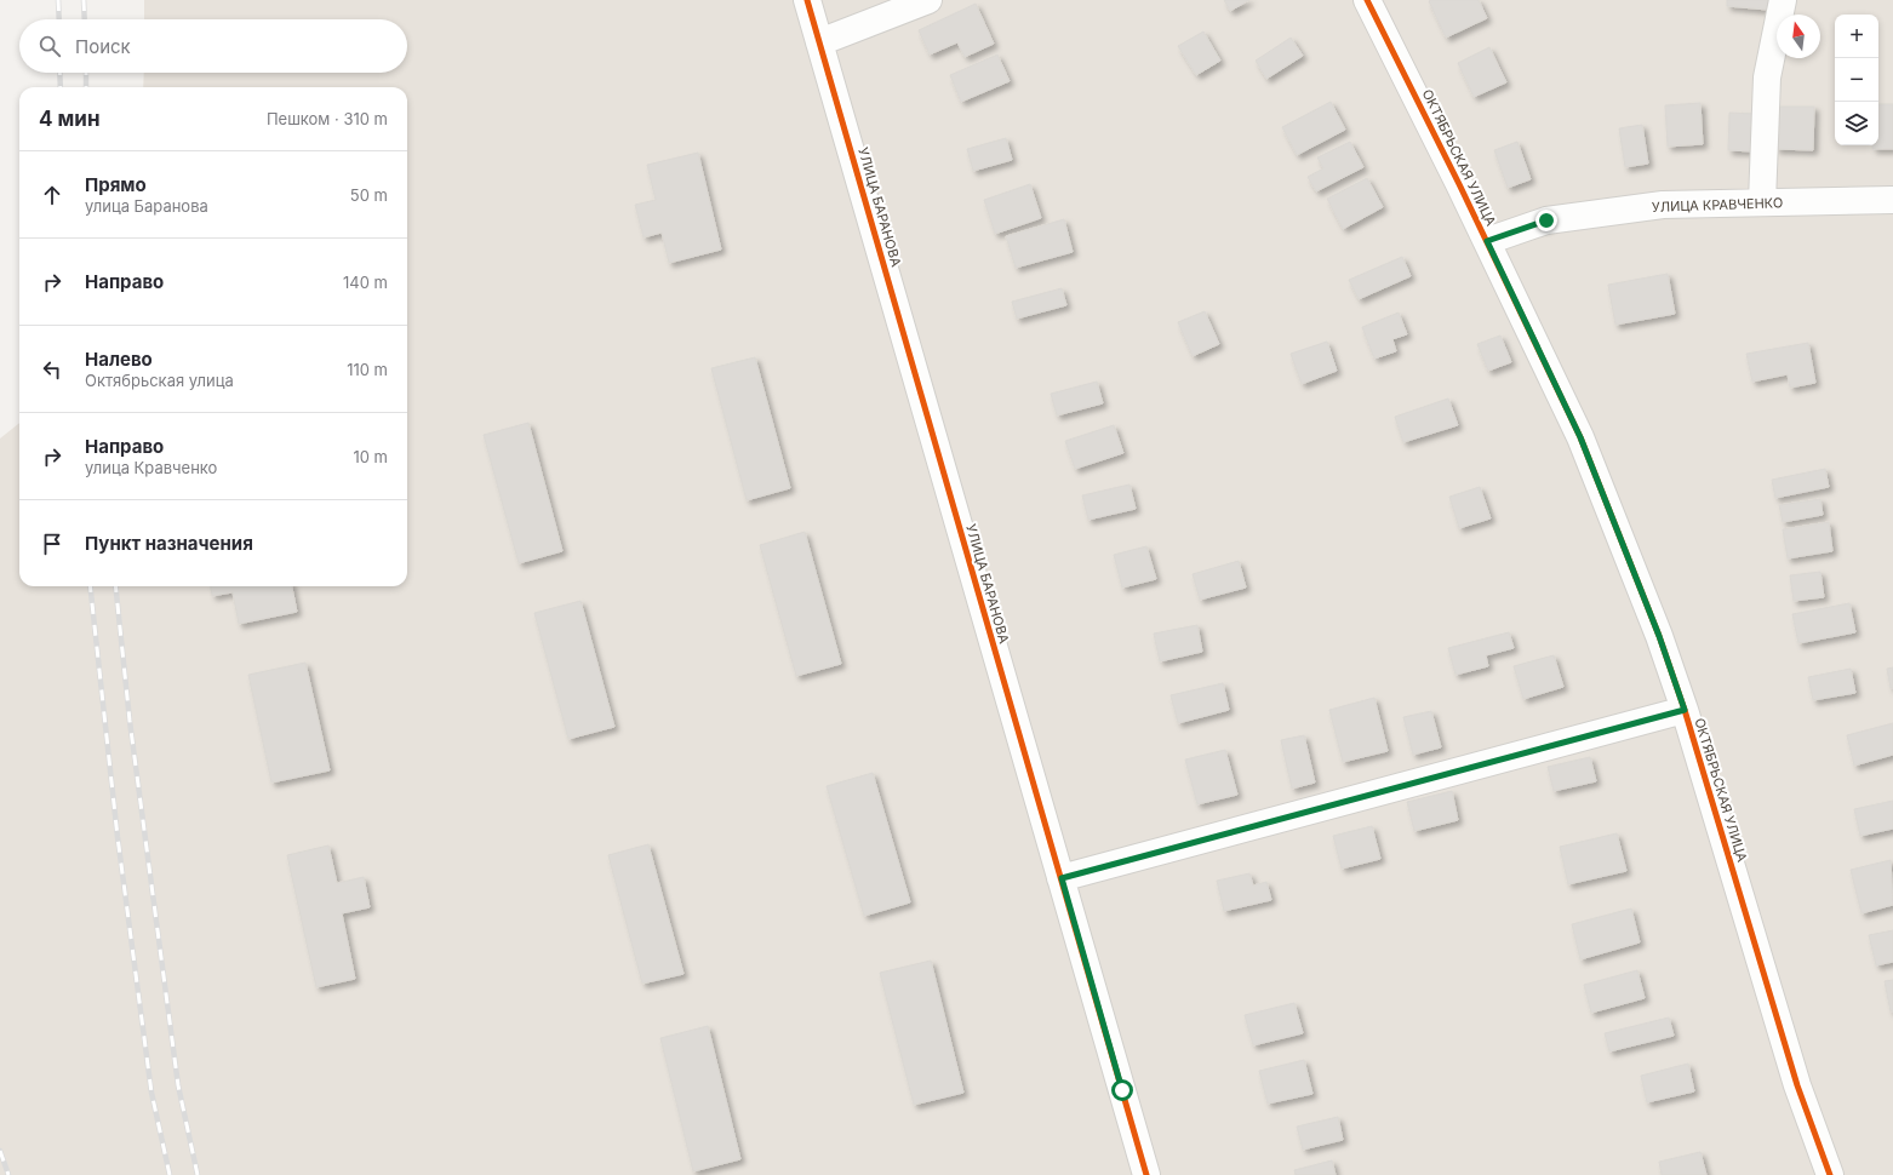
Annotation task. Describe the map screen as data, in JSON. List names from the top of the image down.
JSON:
{
  "streets": {
    "street": ["ОКТЯБРЬСКАЯ УЛИЦА", "УЛИЦА КРАВЧЕНКО", "УЛИЦА БАРАНОВА"]
  },
  "crossings": [
    ["ОКТЯБРЬСКАЯ УЛИЦА", "УЛИЦА КРАВЧЕНКО"]
  ],
  "north": "top",
  "page": {
    "map_buttons": ["+", "−"],
    "search": "Поиск",
    "heading": ["4 мин", "Пешком · 310 m"],
    "list": [
      ["Прямо", "улица Баранова", "50 m"],
      ["Направо", "140 m"],
      ["Налево", "Октябрьская улица", "110 m"],
      ["Направо", "улица Кравченко", "10 m"],
      "Пункт назначения"
    ]
  }
}
